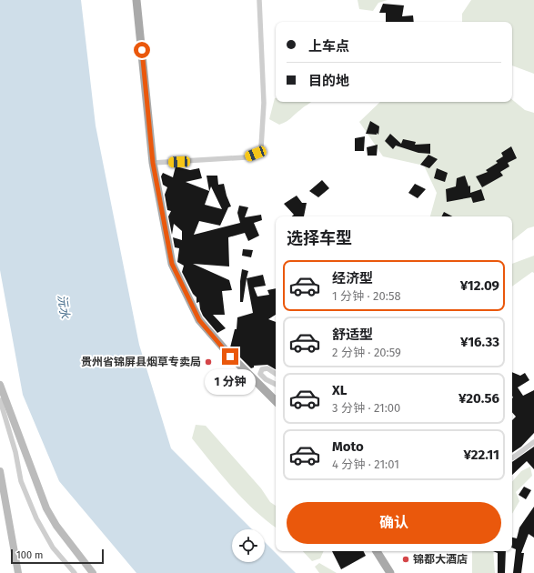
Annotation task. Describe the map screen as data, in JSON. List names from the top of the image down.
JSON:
{
  "water": ["沅水"],
  "places": ["贵州省锦屏县烟草专卖局", "锦都大酒店"],
  "scale_bar": "100 m",
  "page": {
    "banner": ["上车点", "目的地"],
    "heading": "选择车型",
    "list": [
      {
        "name": "经济型",
        "note": "1 分钟 · 20:58",
        "value": "¥12.09"
      },
      {
        "name": "舒适型",
        "note": "2 分钟 · 20:59",
        "value": "¥16.33"
      },
      {
        "name": "XL",
        "note": "3 分钟 · 21:00",
        "value": "¥20.56"
      },
      {
        "name": "Moto",
        "note": "4 分钟 · 21:01",
        "value": "¥22.11"
      }
    ],
    "bubble": "1 分钟",
    "buttons": "确认",
    "scale": "100 m"
  }
}
